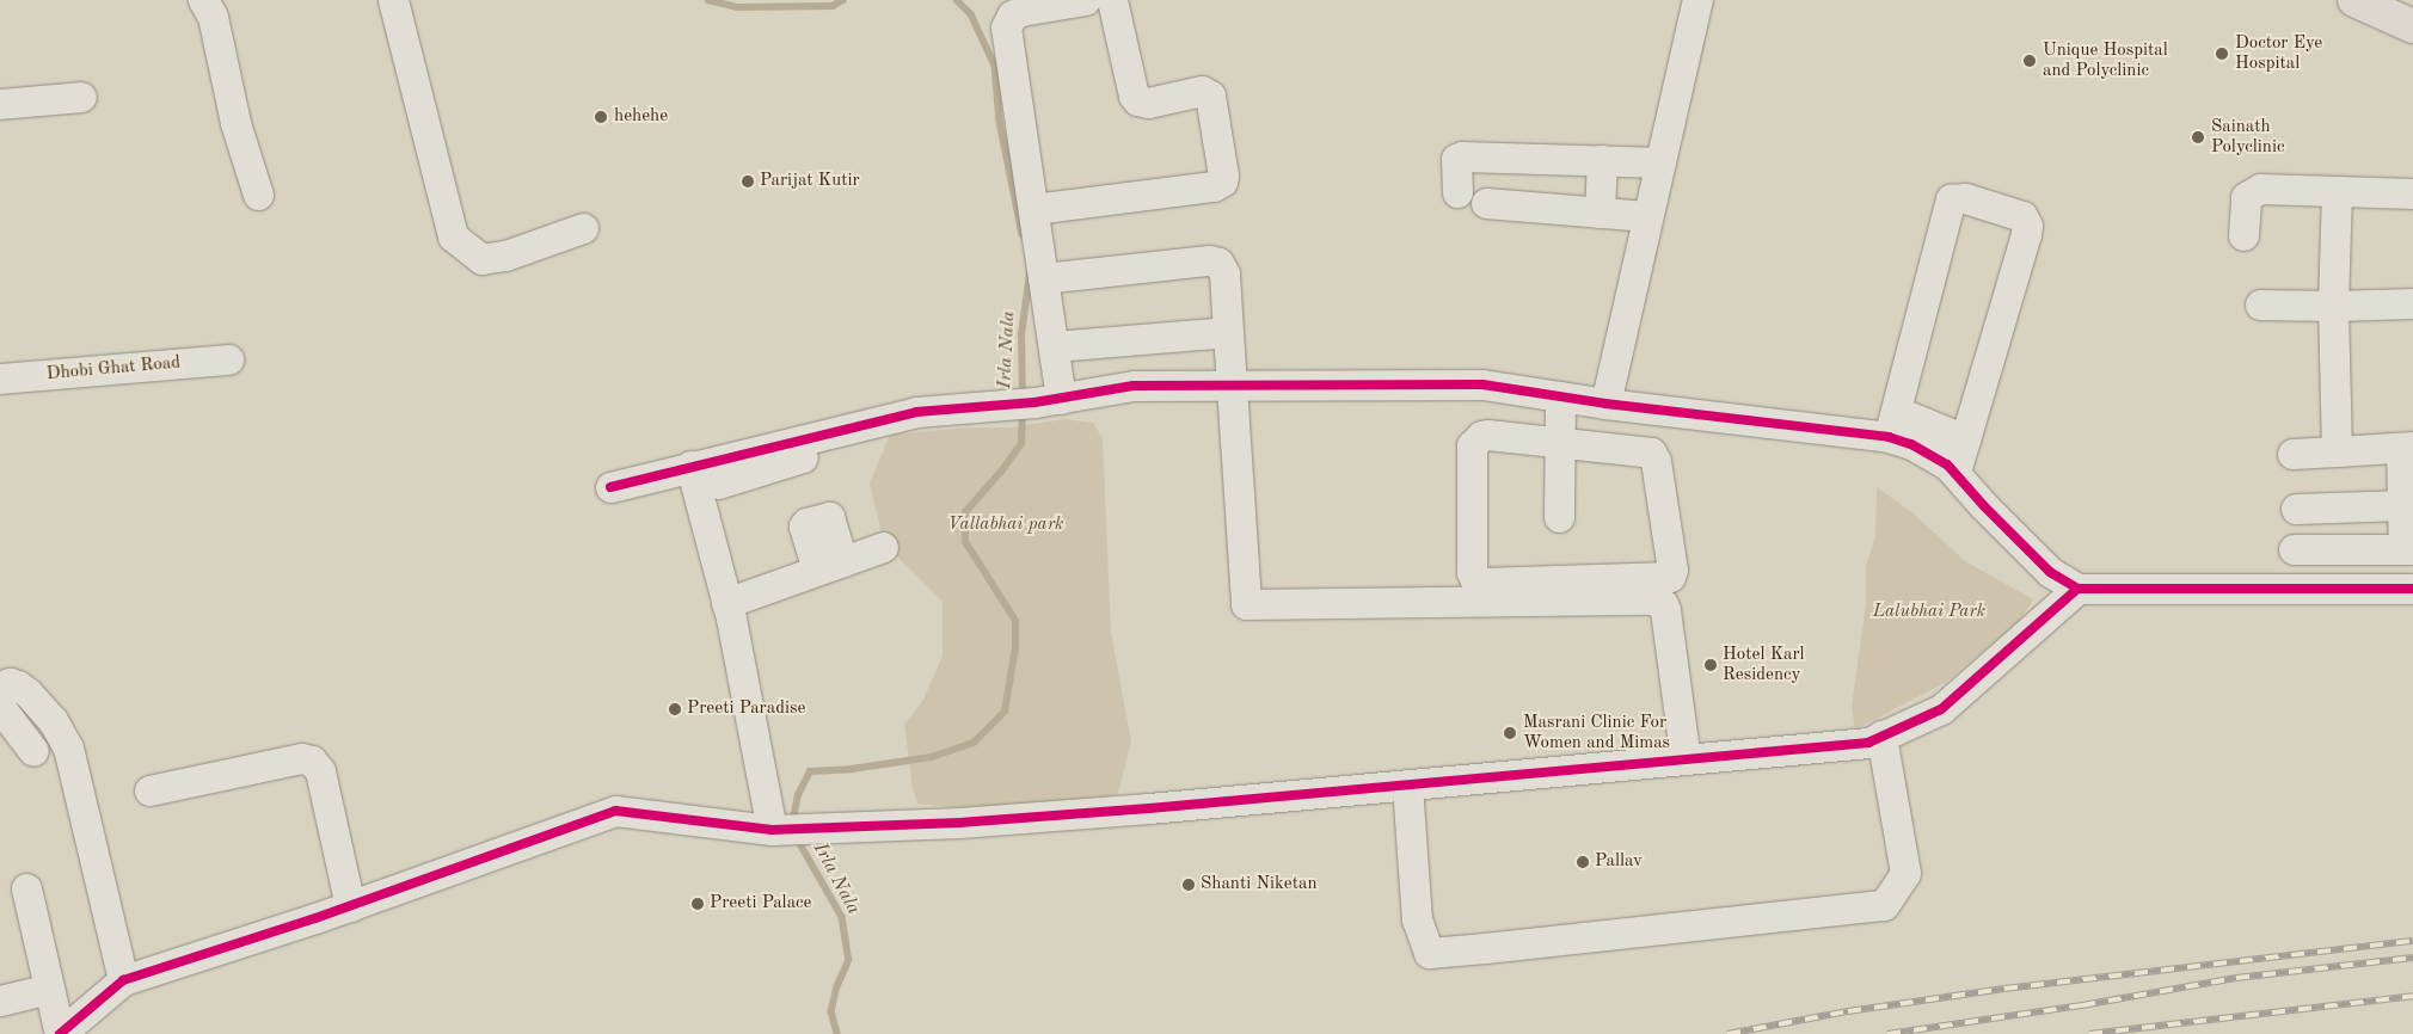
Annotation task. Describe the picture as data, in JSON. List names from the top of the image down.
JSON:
{
  "streets": {
    "street": ["Dhobi Ghat Road"]
  },
  "water": ["Irla Nala"],
  "parks": ["Vallabhai park", "Lalubhai Park"],
  "places": [
    "Doctor Eye Hospital",
    "Unique Hospital and Polyclinic",
    "hehehe",
    "Sainath Polyclinic",
    "Parijat Kutir",
    "Hotel Karl Residency",
    "Preeti Paradise",
    "Masrani Clinic For Women and Mimas",
    "Pallav",
    "Shanti Niketan",
    "Preeti Palace"
  ]
}
